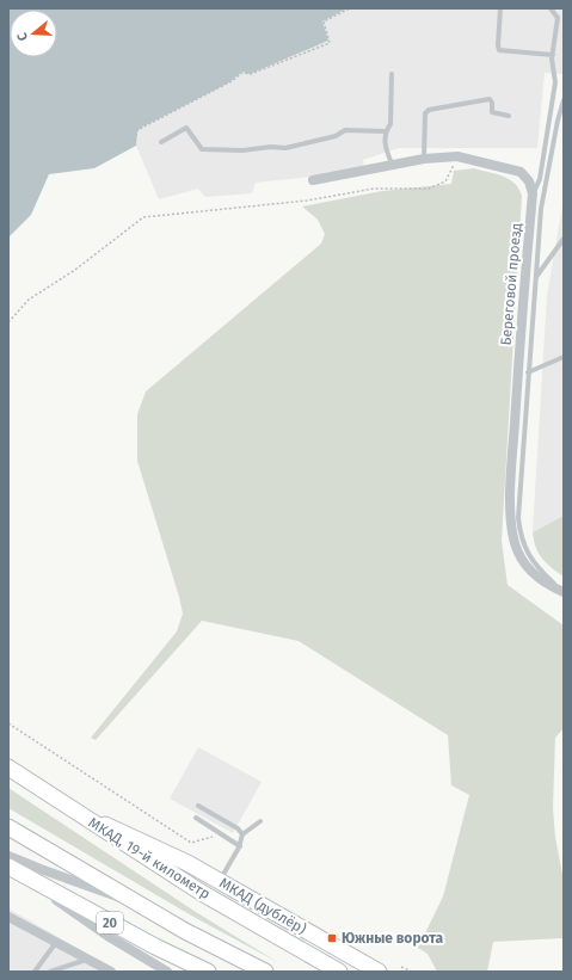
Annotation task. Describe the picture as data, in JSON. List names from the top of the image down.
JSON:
{
  "streets": {
    "main road": ["МКАД, 19-й километр", "МКАД (дублёр)", "20"],
    "street": ["Береговой проезд"]
  },
  "crossings": [
    ["МКАД, 19-й километр", "МКАД (дублёр)"]
  ],
  "places": {
    "transit": ["Южные ворота"]
  },
  "north": "left"
}
